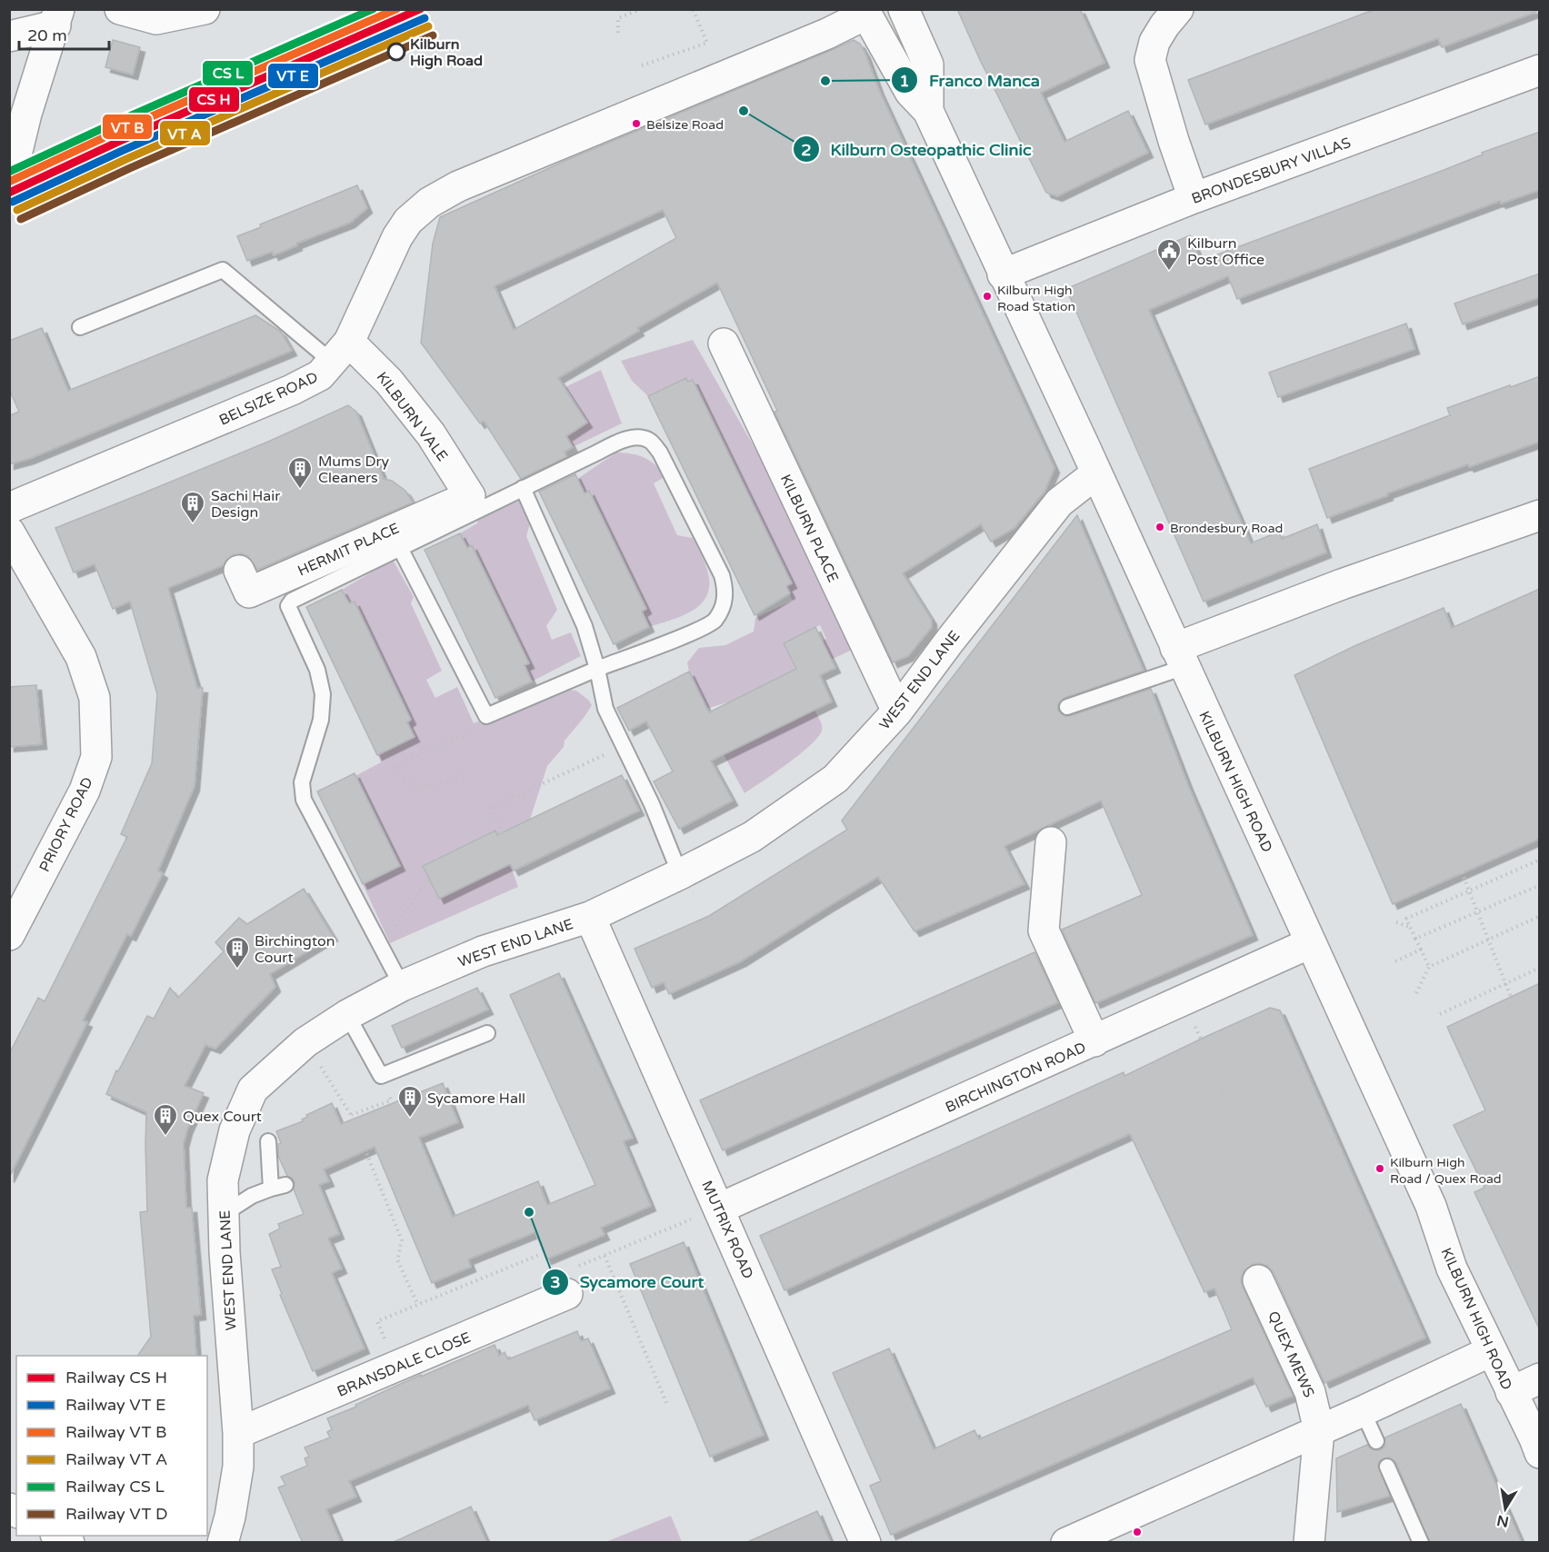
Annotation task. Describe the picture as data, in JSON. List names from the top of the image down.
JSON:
{
  "streets": {
    "street": [
      "BRONDESBURY VILLAS",
      "BELSIZE ROAD",
      "KILBURN VALE",
      "KILBURN PLACE",
      "HERMIT PLACE",
      "WEST END LANE",
      "KILBURN HIGH ROAD",
      "PRIORY ROAD",
      "BIRCHINGTON ROAD",
      "MUTRIX ROAD",
      "QUEX MEWS",
      "BRANSDALE CLOSE"
    ]
  },
  "crossings": [
    ["BRONDESBURY VILLAS", "KILBURN HIGH ROAD"],
    ["BELSIZE ROAD", "KILBURN VALE"],
    ["BELSIZE ROAD", "KILBURN HIGH ROAD"],
    ["KILBURN VALE", "HERMIT PLACE"],
    ["KILBURN PLACE", "WEST END LANE"],
    ["WEST END LANE", "KILBURN HIGH ROAD"],
    ["WEST END LANE", "MUTRIX ROAD"],
    ["WEST END LANE", "BRANSDALE CLOSE"],
    ["KILBURN HIGH ROAD", "BIRCHINGTON ROAD"],
    ["BIRCHINGTON ROAD", "MUTRIX ROAD"]
  ],
  "places": {
    "other": [
      "Kilburn High Road",
      "Franco Manca",
      "Kilburn Osteopathic Clinic",
      "Belsize Road",
      "Kilburn High Road Station",
      "Brondesbury Road",
      "Kilburn High Road / Quex Road",
      "Sycamore Court"
    ],
    "public building": ["Kilburn Post Office"],
    "building": [
      "Mums Dry Cleaners",
      "Sachi Hair Design",
      "Birchington Court",
      "Sycamore Hall",
      "Quex Court"
    ]
  },
  "legend": [
    "Railway CS H",
    "Railway VT E",
    "Railway VT B",
    "Railway VT A",
    "Railway CS L",
    "Railway VT D"
  ],
  "scale_bar": "20 m",
  "north": "bottom"
}
